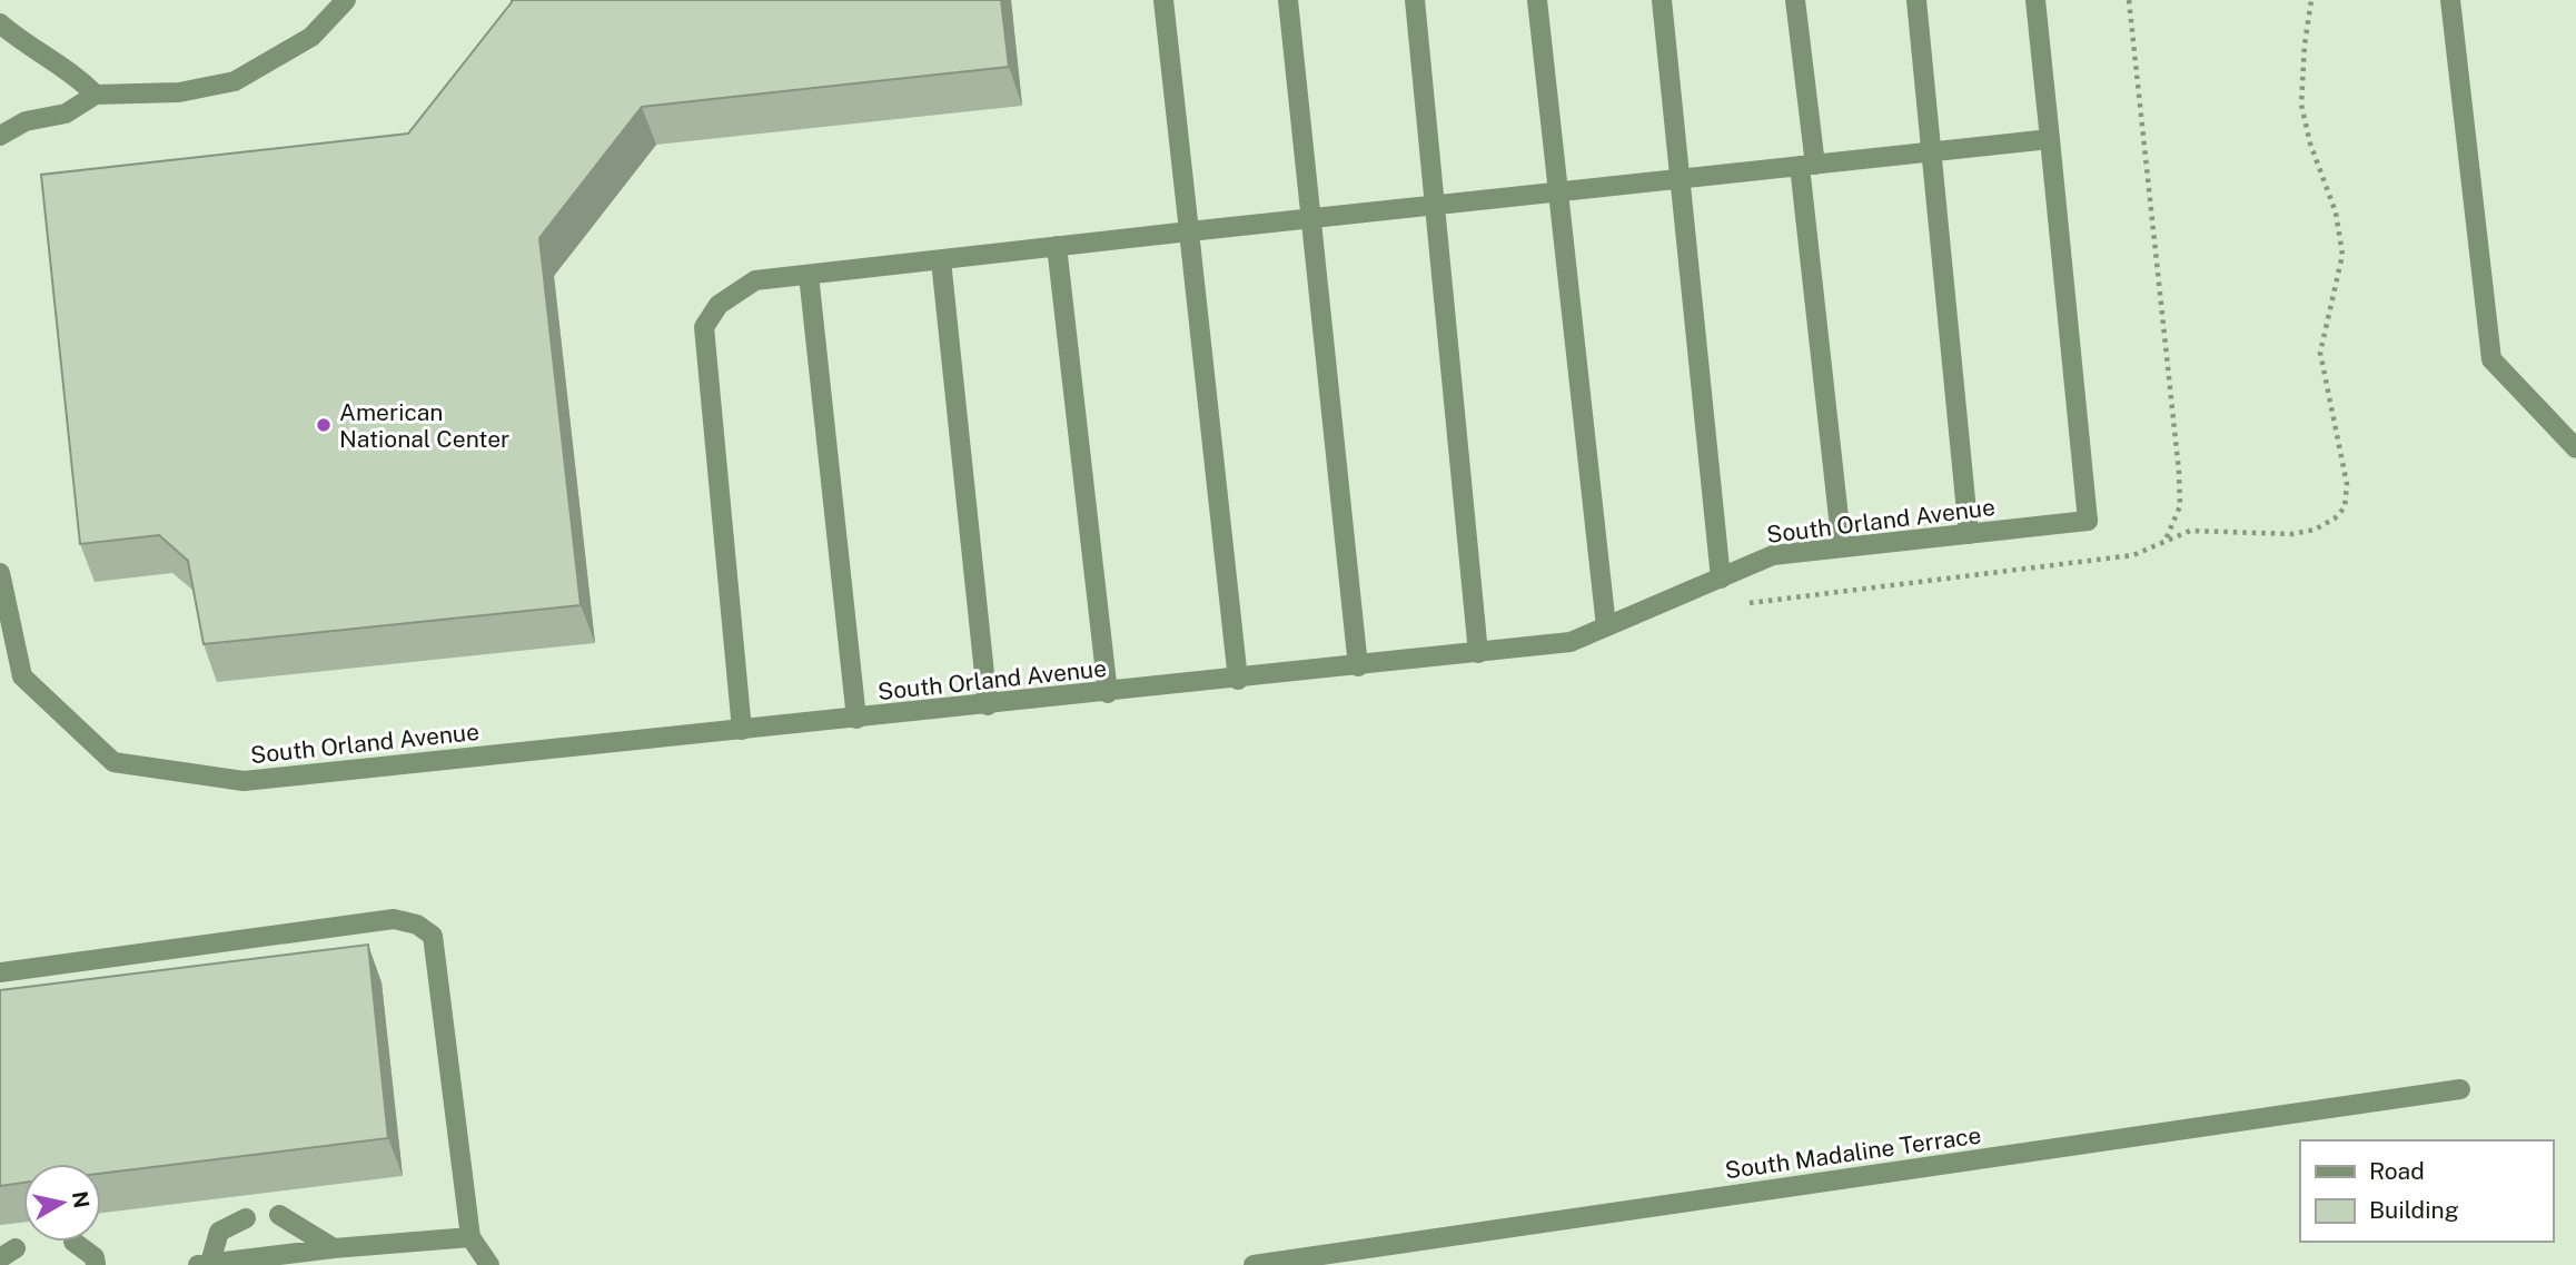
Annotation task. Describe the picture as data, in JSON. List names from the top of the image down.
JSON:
{
  "streets": {
    "street": ["South Orland Avenue", "South Madaline Terrace"]
  },
  "places": ["American National Center"],
  "legend": ["Road", "Building"],
  "north": "right"
}
